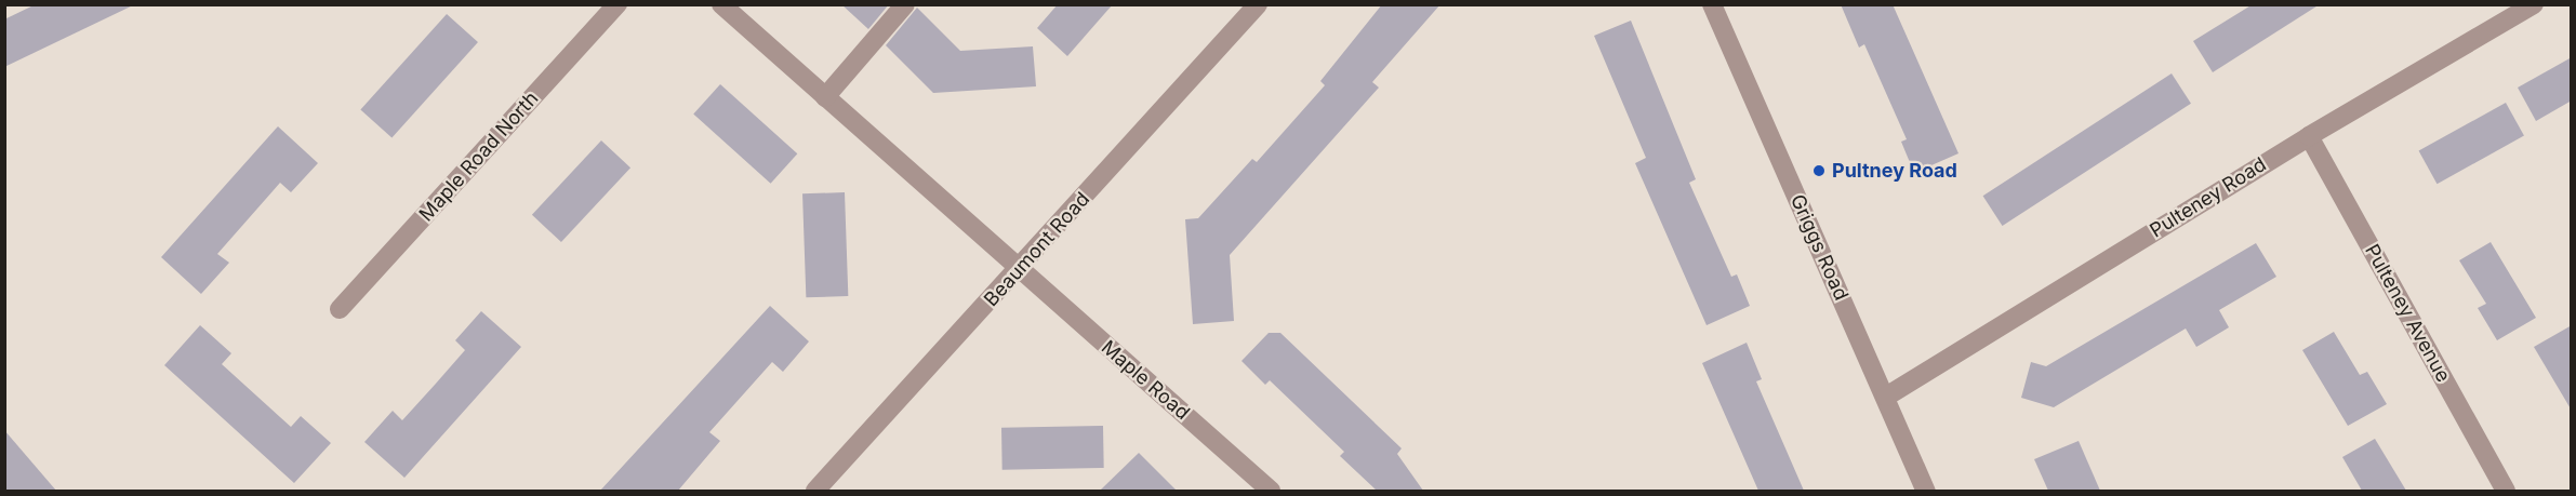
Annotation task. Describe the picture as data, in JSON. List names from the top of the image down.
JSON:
{
  "streets": {
    "street": [
      "Maple Road North",
      "Pulteney Road",
      "Griggs Road",
      "Beaumont Road",
      "Pulteney Avenue",
      "Maple Road"
    ]
  },
  "crossings": [
    ["Pulteney Road", "Griggs Road"],
    ["Pulteney Road", "Pulteney Avenue"],
    ["Beaumont Road", "Maple Road"]
  ],
  "places": ["Pultney Road"]
}
